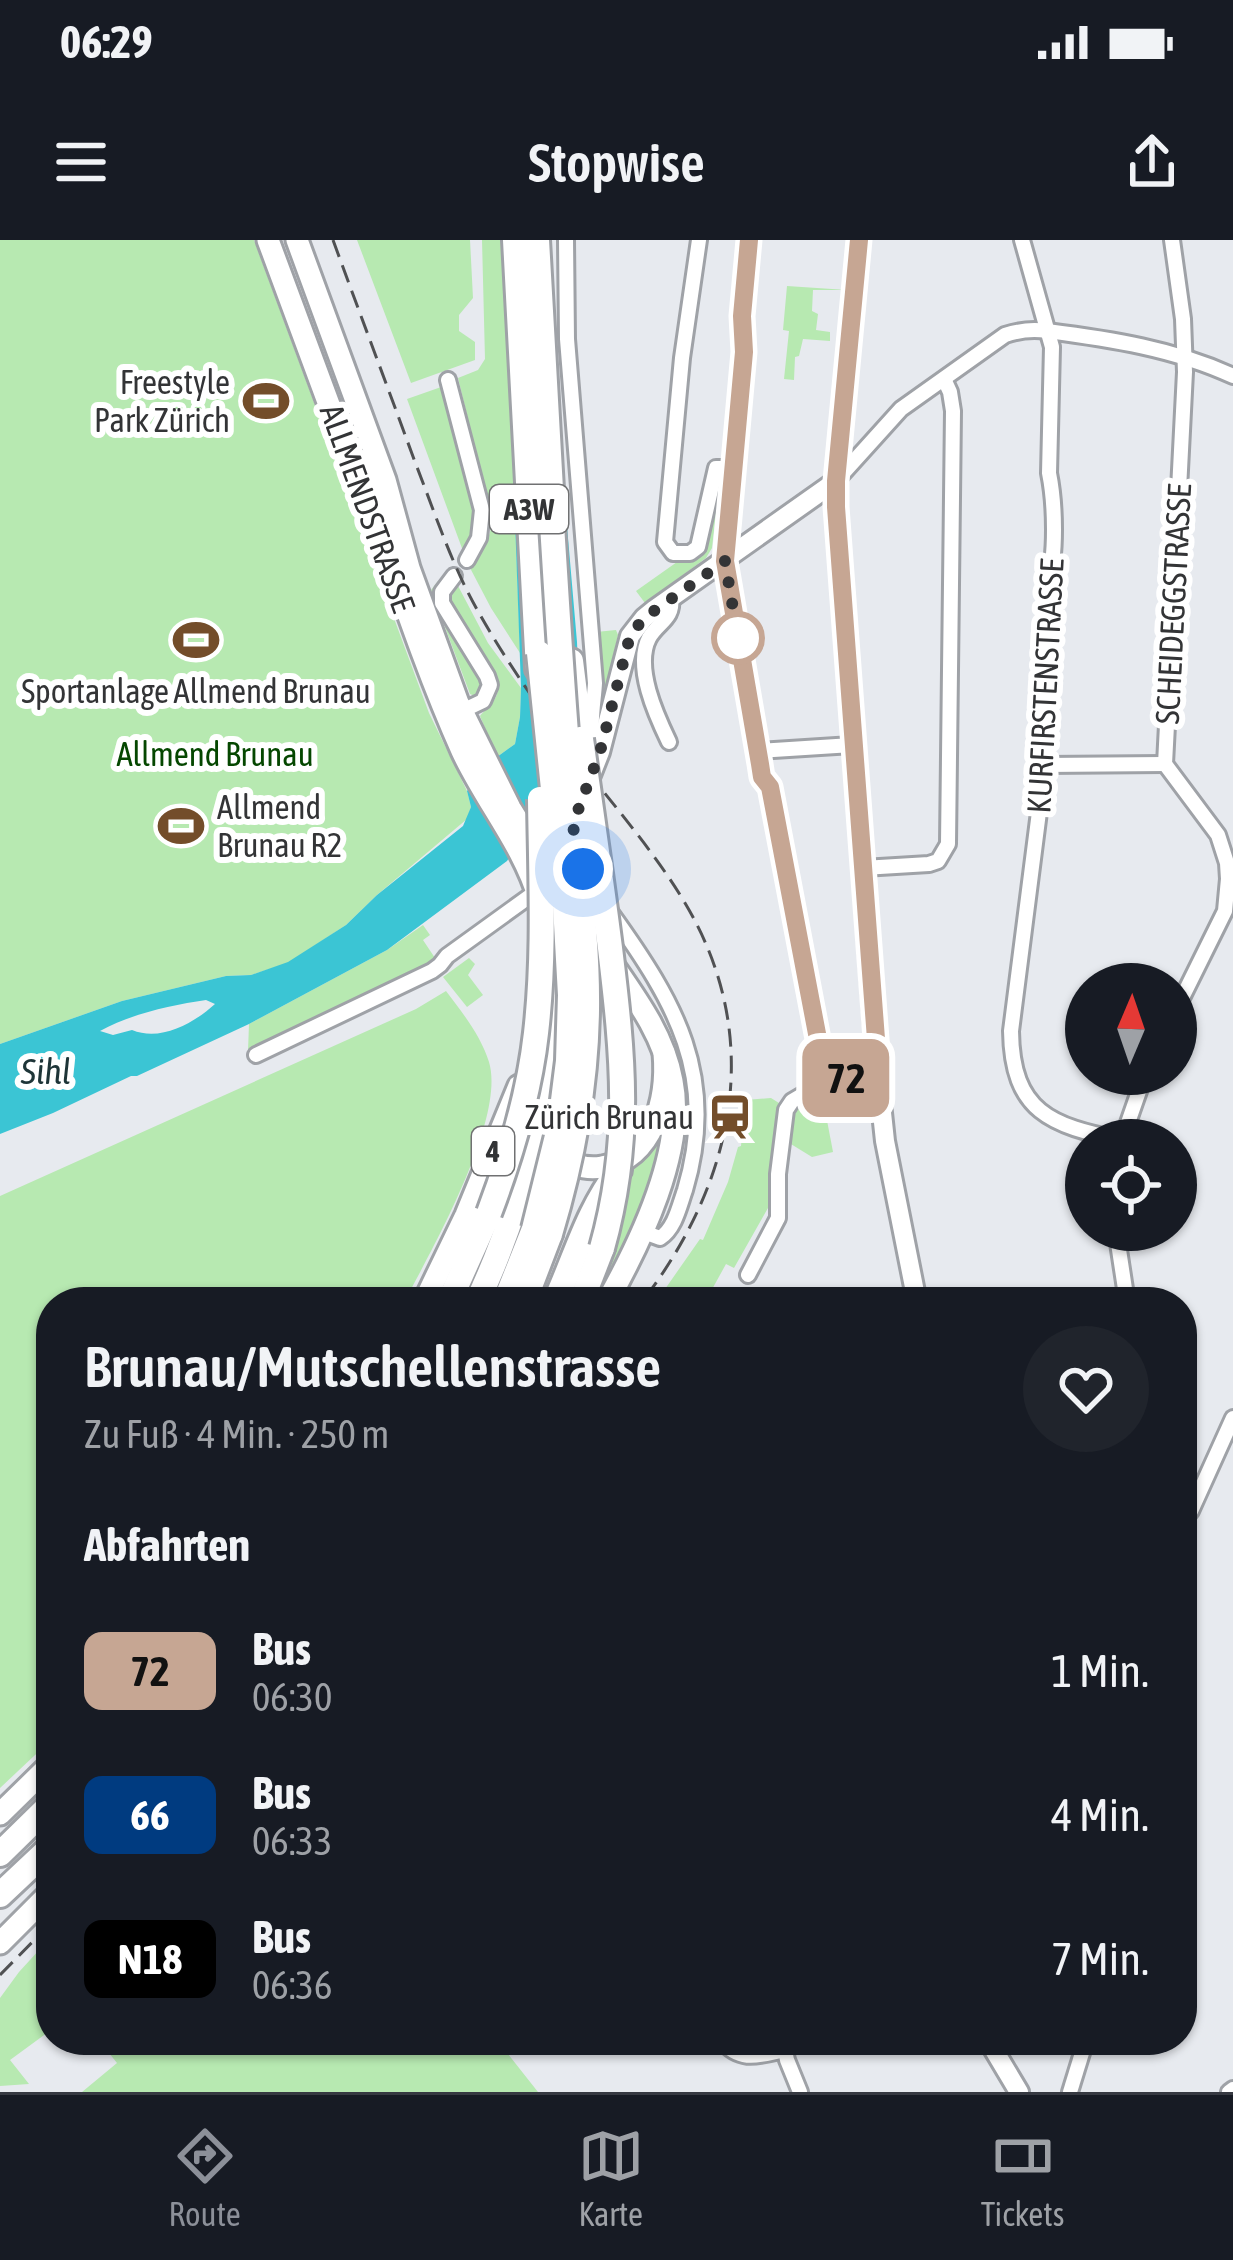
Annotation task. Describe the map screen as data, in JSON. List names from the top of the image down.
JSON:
{
  "streets": {
    "highway": ["A3W"],
    "main road": ["ALLMENDSTRASSE", "4"],
    "street": ["SCHEIDEGGSTRASSE", "KURFIRSTENSTRASSE"]
  },
  "crossings": [
    ["ALLMENDSTRASSE", "4"]
  ],
  "water": ["Sihl"],
  "parks": ["Allmend Brunau"],
  "places": {
    "sports": ["Freestyle Park Zürich", "Sportanlage Allmend Brunau", "Allmend Brunau R2"],
    "station": ["Zürich Brunau"]
  },
  "lines": ["bus line 72"],
  "north": "top",
  "page": {
    "status": "06:29",
    "header": "Stopwise",
    "on_map": "72",
    "heading": [
      ["Brunau/Mutschellenstrasse", "Zu Fuß · 4 Min. · 250 m"],
      "Abfahrten"
    ],
    "list": [
      {
        "mark": "72",
        "name": "Bus",
        "note": "06:30",
        "value": "1 Min."
      },
      {
        "mark": "66",
        "name": "Bus",
        "note": "06:33",
        "value": "4 Min."
      },
      {
        "mark": "N18",
        "name": "Bus",
        "note": "06:36",
        "value": "7 Min."
      }
    ],
    "tabs": ["Route", "Karte", "Tickets"]
  }
}
